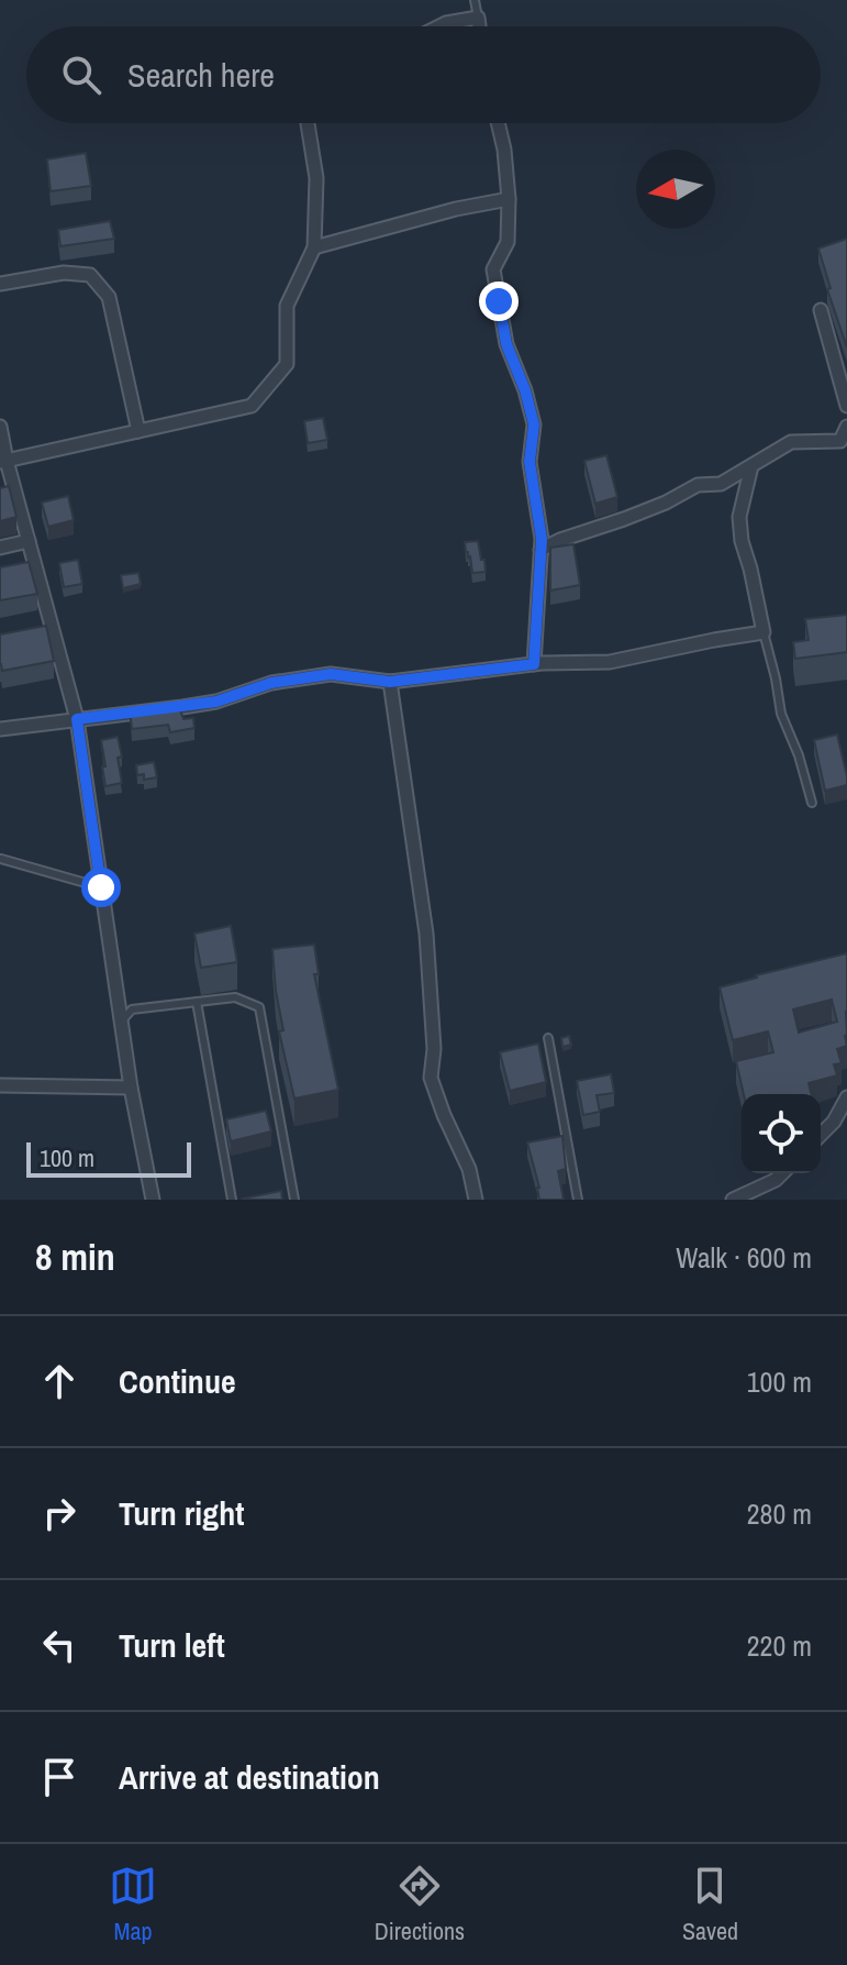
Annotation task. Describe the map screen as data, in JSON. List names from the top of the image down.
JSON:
{
  "scale_bar": "100 m",
  "north": "left",
  "page": {
    "search": "Search here",
    "scale": "100 m",
    "heading": ["8 min", "Walk · 600 m"],
    "list": [
      ["Continue", "100 m"],
      ["Turn right", "280 m"],
      ["Turn left", "220 m"],
      "Arrive at destination"
    ],
    "nav": ["Map", "Directions", "Saved"]
  }
}
